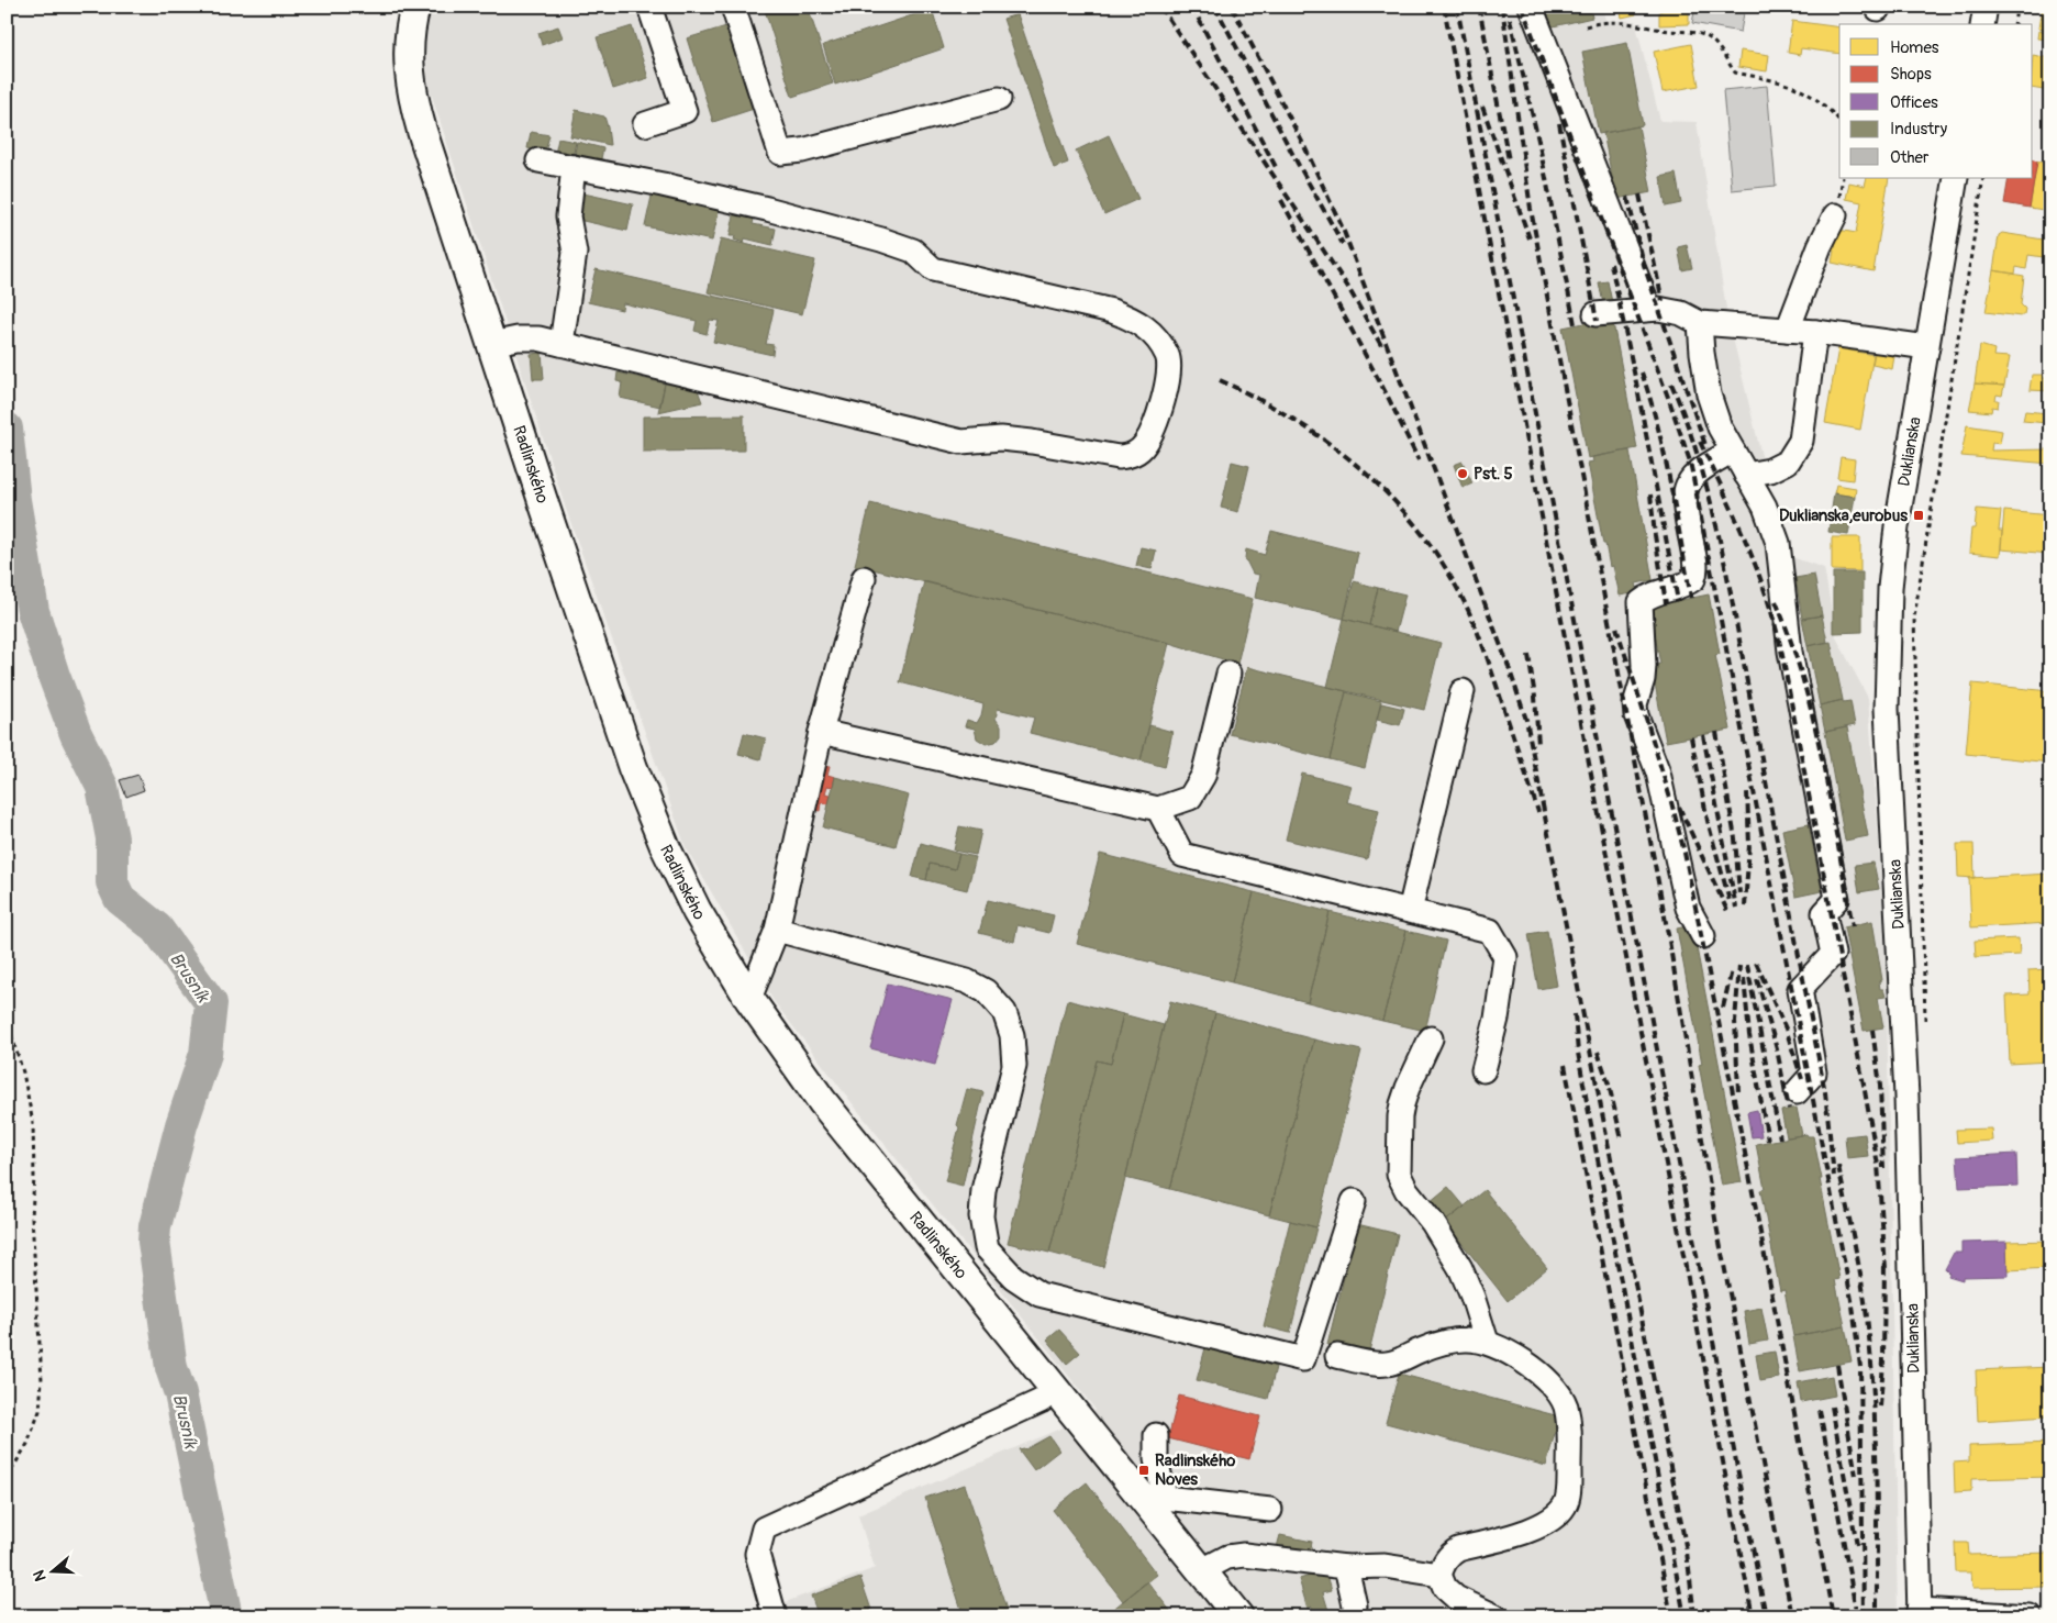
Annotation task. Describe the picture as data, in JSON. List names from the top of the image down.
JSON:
{
  "streets": {
    "main road": ["Radlinského"],
    "street": ["Duklianska"]
  },
  "water": ["Brusník"],
  "places": {
    "other": ["Pst. 5"],
    "transit": ["Duklianska,eurobus", "Radlinského Noves"]
  },
  "legend": [
    "Homes",
    "Shops",
    "Offices",
    "Industry",
    "Other"
  ],
  "north": "left"
}
